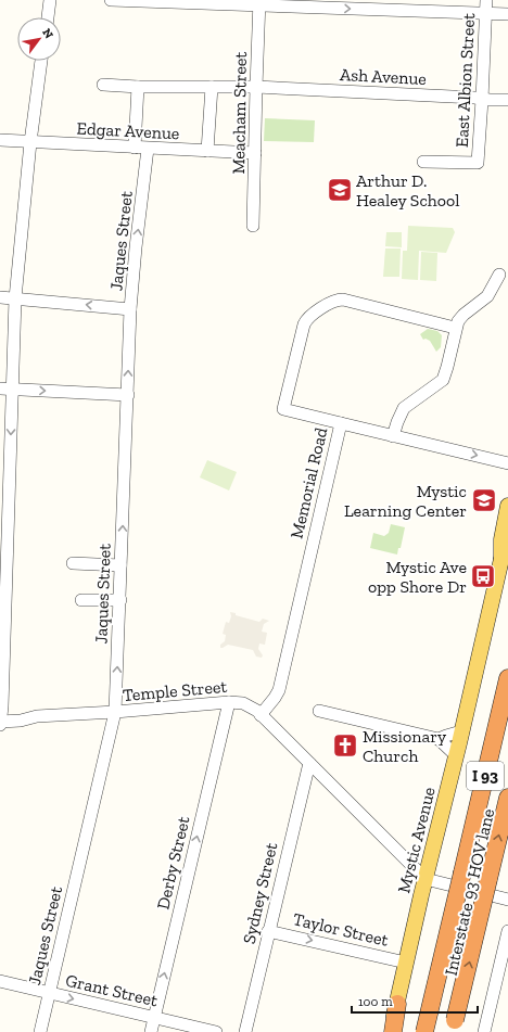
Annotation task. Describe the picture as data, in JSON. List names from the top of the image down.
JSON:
{
  "streets": {
    "highway": ["I 93", "Interstate 93 HOV lane"],
    "main road": ["Mystic Avenue"],
    "street": [
      "Ash Avenue",
      "East Albion Street",
      "Meacham Street",
      "Edgar Avenue",
      "Jaques Street",
      "Memorial Road",
      "Temple Street",
      "Derby Street",
      "Sydney Street",
      "Taylor Street",
      "Grant Street"
    ]
  },
  "crossings": [
    ["Ash Avenue", "East Albion Street"],
    ["Ash Avenue", "Meacham Street"],
    ["Meacham Street", "Edgar Avenue"],
    ["Edgar Avenue", "Jaques Street"],
    ["Jaques Street", "Temple Street"],
    ["Jaques Street", "Grant Street"],
    ["Memorial Road", "Temple Street"],
    ["Temple Street", "Mystic Avenue"],
    ["Temple Street", "Derby Street"],
    ["Temple Street", "Sydney Street"],
    ["I 93", "Interstate 93 HOV lane"],
    ["Mystic Avenue", "Taylor Street"],
    ["Derby Street", "Grant Street"],
    ["Sydney Street", "Taylor Street"]
  ],
  "one_way": [
    "Jaques Street",
    "Derby Street",
    "Taylor Street",
    "Grant Street"
  ],
  "places": {
    "school or university": ["Arthur D. Healey School", "Mystic Learning Center"],
    "bus stop": ["Mystic Ave opp Shore Dr"],
    "church": ["Missionary Church"]
  },
  "scale_bar": "100 m",
  "north": "top right"
}
